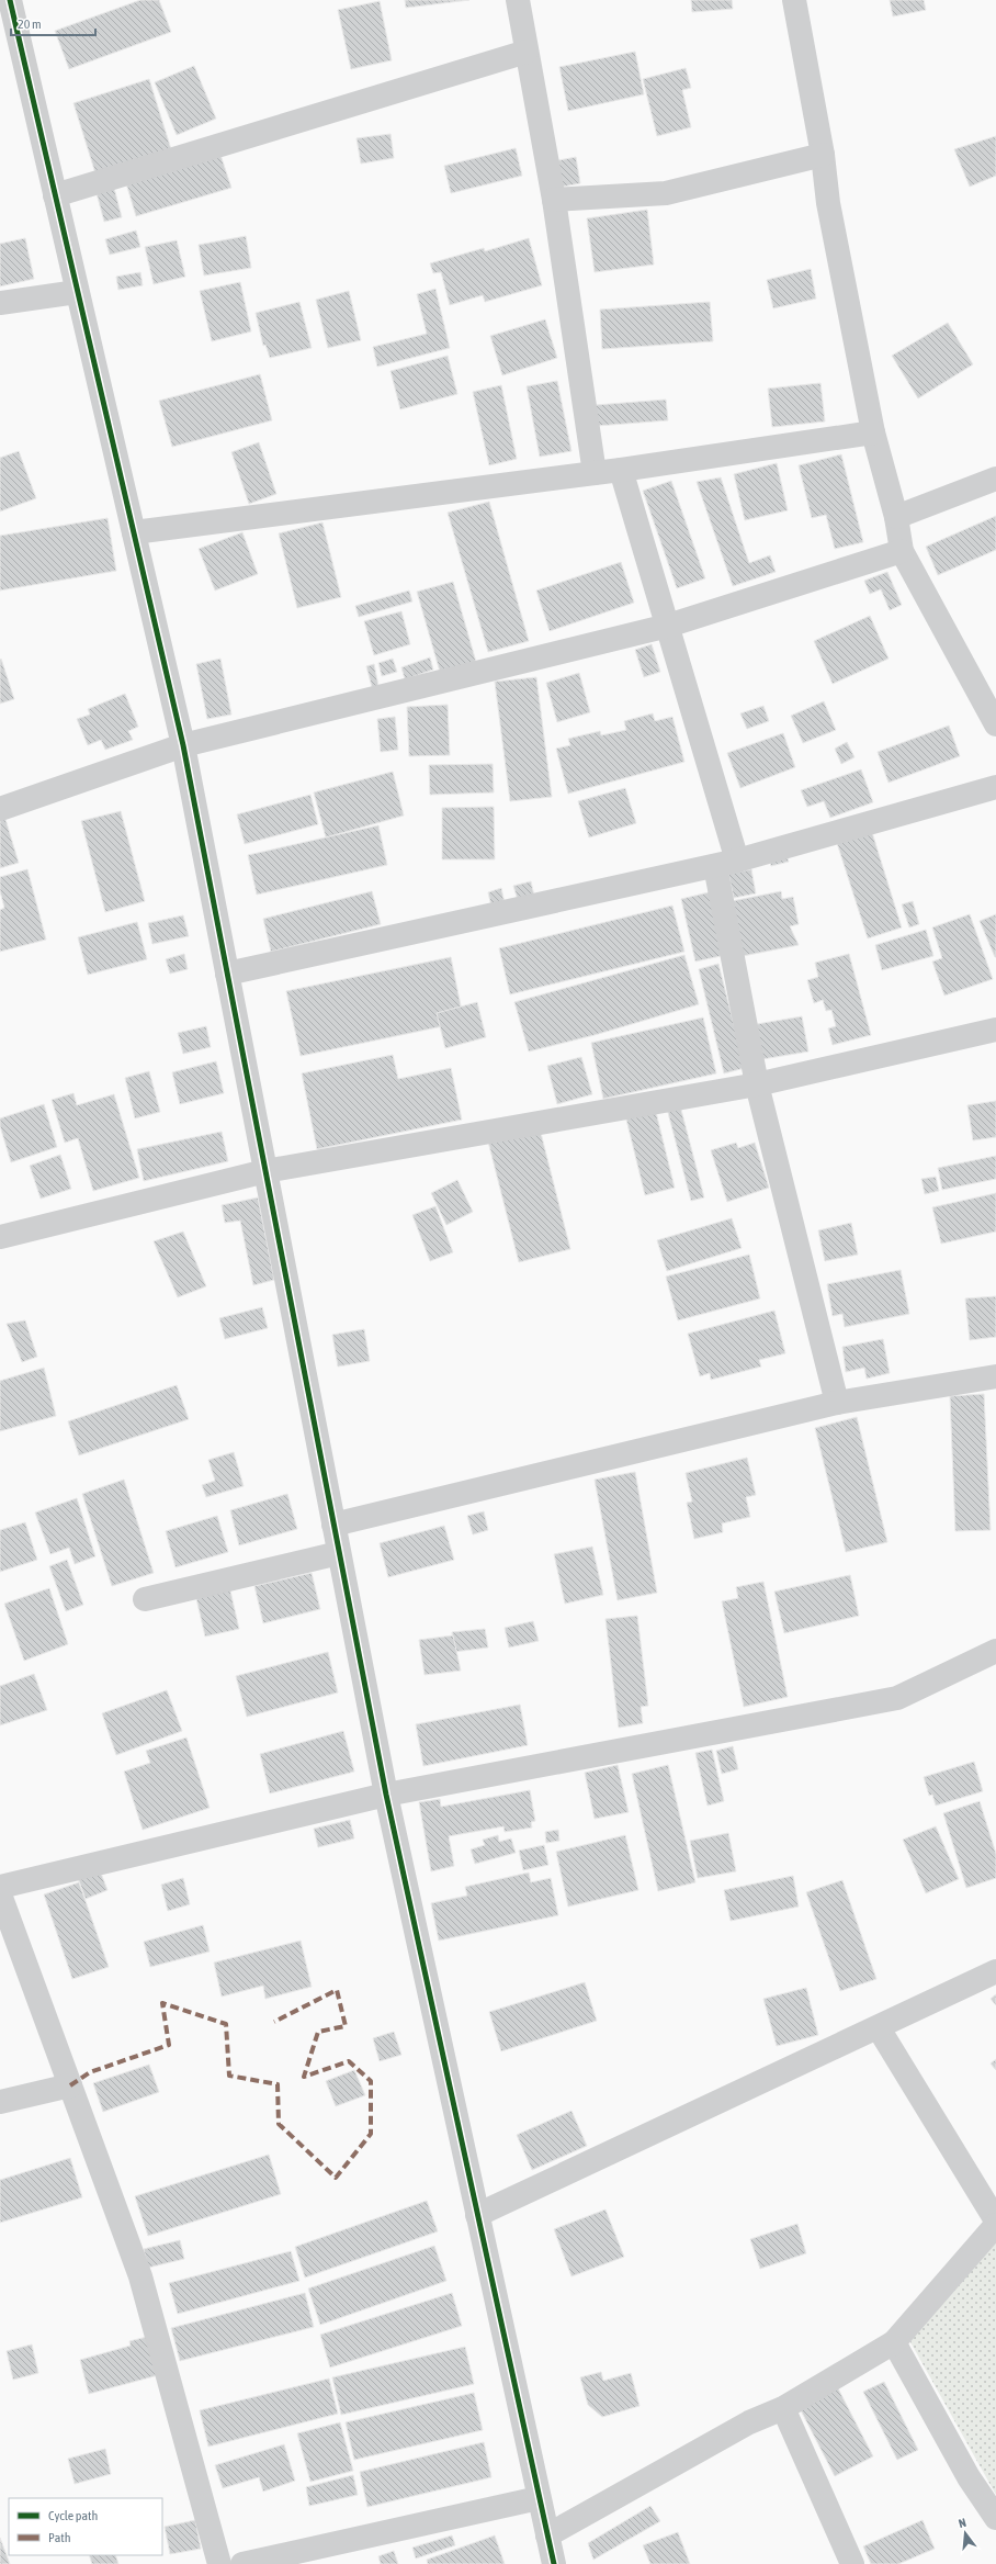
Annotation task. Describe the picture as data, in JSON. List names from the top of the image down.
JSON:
{
  "legend": ["Cycle path", "Path"],
  "scale_bar": "20 m",
  "north": "top"
}
